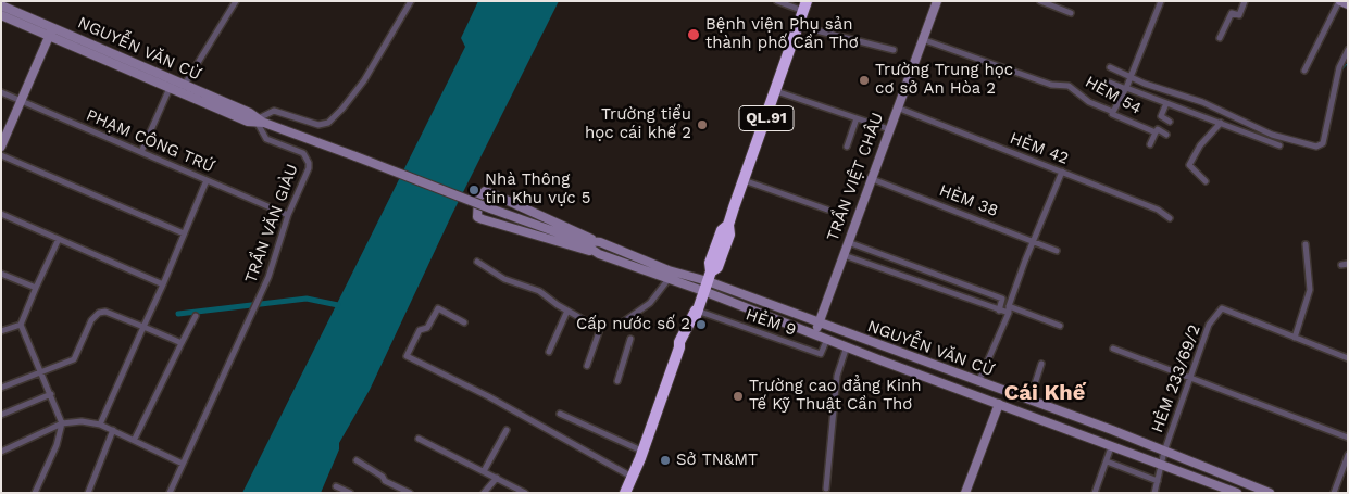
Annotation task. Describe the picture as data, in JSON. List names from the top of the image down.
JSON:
{
  "streets": {
    "highway": ["QL.91"],
    "main road": ["NGUYỄN VĂN CỪ", "TRẦN VIỆT CHÂU"],
    "street": [
      "HÈM 54",
      "PHẠM CÔNG TRỨ",
      "HÈM 42",
      "HÈM 38",
      "TRẦN VĂN GIÀU",
      "HẺM 9",
      "HẺM 233/69/2"
    ]
  },
  "crossings": [
    ["NGUYỄN VĂN CỪ", "QL.91"],
    ["NGUYỄN VĂN CỪ", "TRẦN VIỆT CHÂU"],
    ["NGUYỄN VĂN CỪ", "TRẦN VĂN GIÀU"],
    ["NGUYỄN VĂN CỪ", "HẺM 9"],
    ["NGUYỄN VĂN CỪ", "HẺM 233/69/2"],
    ["HÈM 54", "TRẦN VIỆT CHÂU"],
    ["QL.91", "HẺM 9"],
    ["PHẠM CÔNG TRỨ", "TRẦN VĂN GIÀU"],
    ["HÈM 42", "TRẦN VIỆT CHÂU"],
    ["TRẦN VIỆT CHÂU", "HÈM 38"]
  ],
  "districts": ["Cái Khế"],
  "places": [
    "Bệnh viện Phụ sản thành phố Cần Thơ",
    "Trường Trung học cơ sở An Hòa 2",
    "Trường tiểu học cái khế 2",
    "Nhà Thông tin Khu vực 5",
    "Cấp nước số 2",
    "Trường cao đẳng Kinh Tế Kỹ Thuật Cần Thơ",
    "Sở TN&MT"
  ]
}
